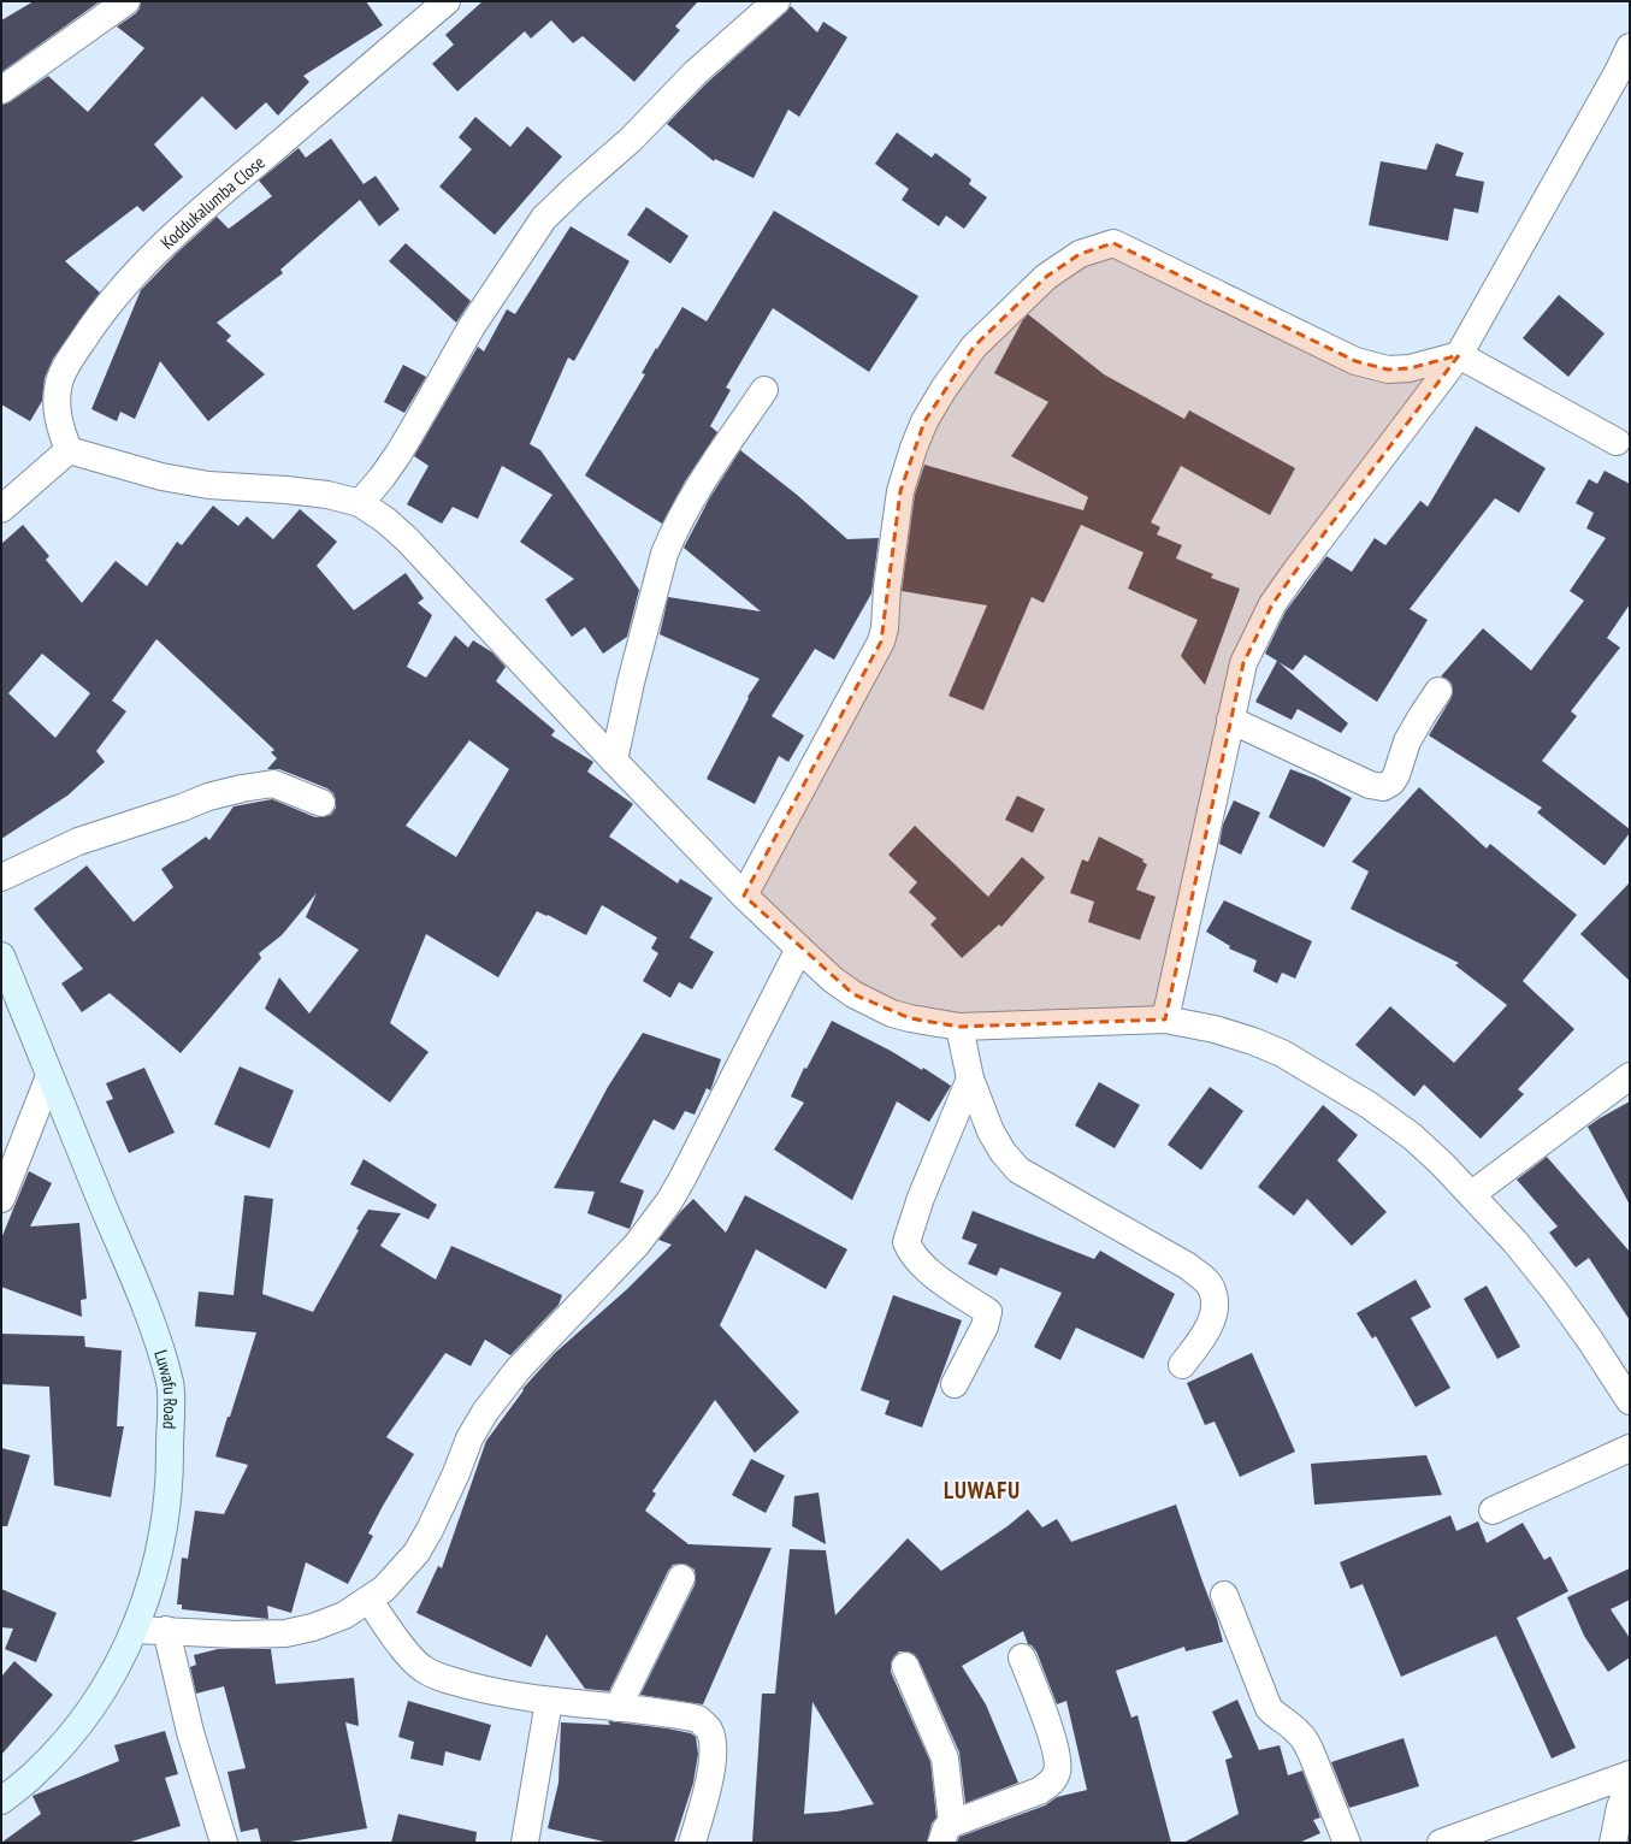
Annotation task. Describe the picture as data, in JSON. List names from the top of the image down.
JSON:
{
  "streets": {
    "street": ["Koddukalumba Close", "Luwafu Road"]
  },
  "districts": ["LUWAFU"]
}
